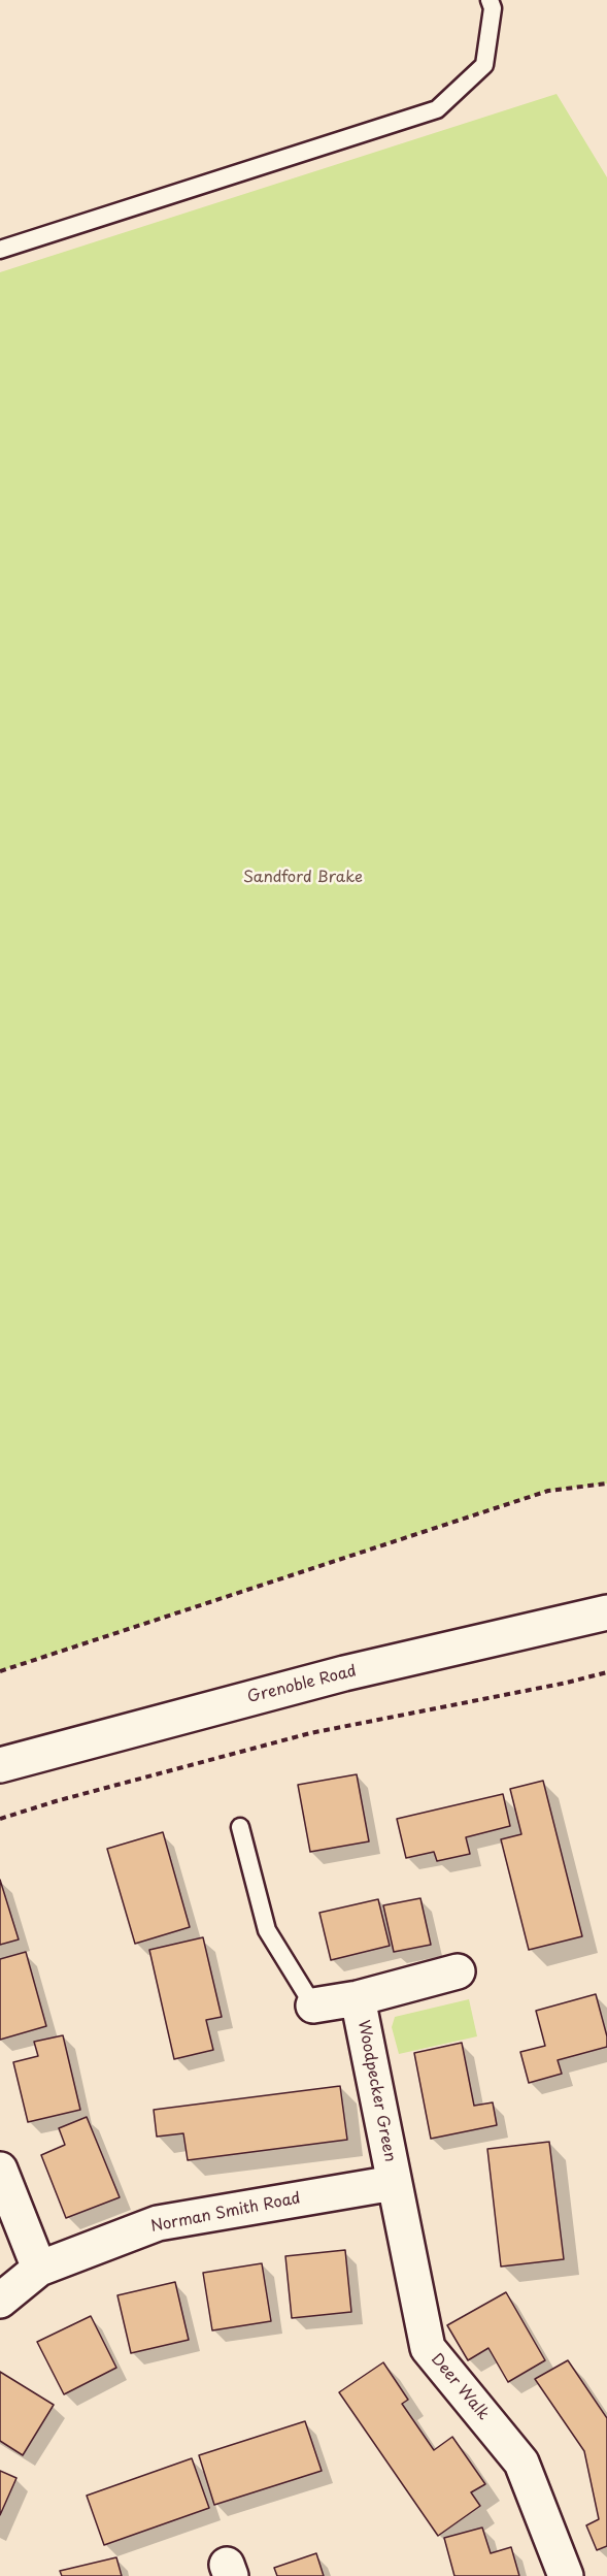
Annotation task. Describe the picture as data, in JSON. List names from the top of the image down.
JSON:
{
  "streets": {
    "street": [
      "Grenoble Road",
      "Woodpecker Green",
      "Norman Smith Road",
      "Deer Walk"
    ]
  },
  "crossings": [
    ["Woodpecker Green", "Norman Smith Road"],
    ["Woodpecker Green", "Deer Walk"],
    ["Norman Smith Road", "Deer Walk"]
  ],
  "parks": ["Sandford Brake"]
}
